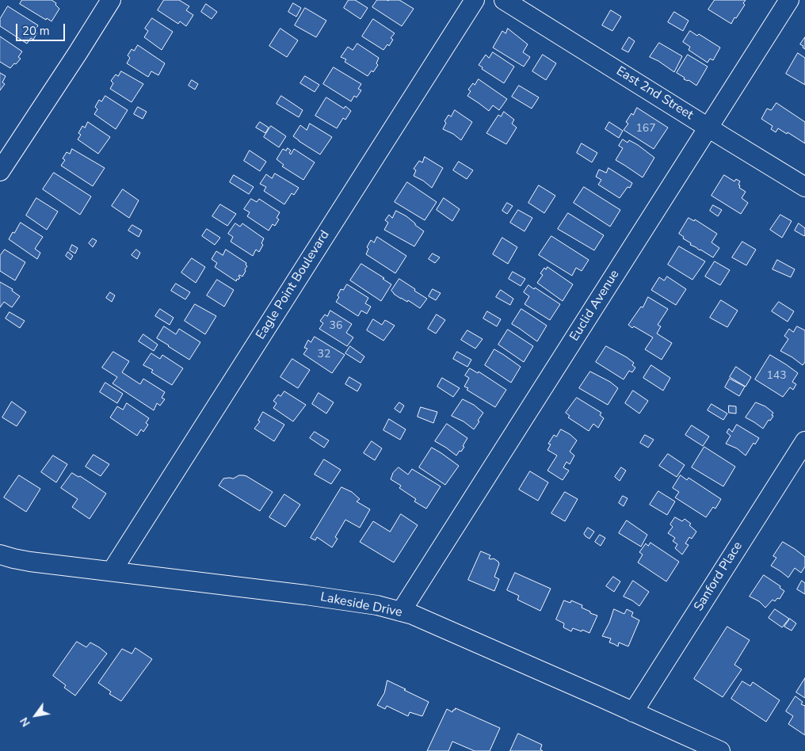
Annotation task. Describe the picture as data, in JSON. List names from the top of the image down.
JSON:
{
  "streets": {
    "street": [
      "East 2nd Street",
      "Eagle Point Boulevard",
      "Euclid Avenue",
      "Sanford Place",
      "Lakeside Drive"
    ]
  },
  "crossings": [
    ["East 2nd Street", "Euclid Avenue"],
    ["Eagle Point Boulevard", "Lakeside Drive"],
    ["Euclid Avenue", "Lakeside Drive"],
    ["Sanford Place", "Lakeside Drive"]
  ],
  "house_numbers": [
    "167",
    "36",
    "32",
    "143"
  ],
  "scale_bar": "20 m",
  "north": "bottom left"
}
